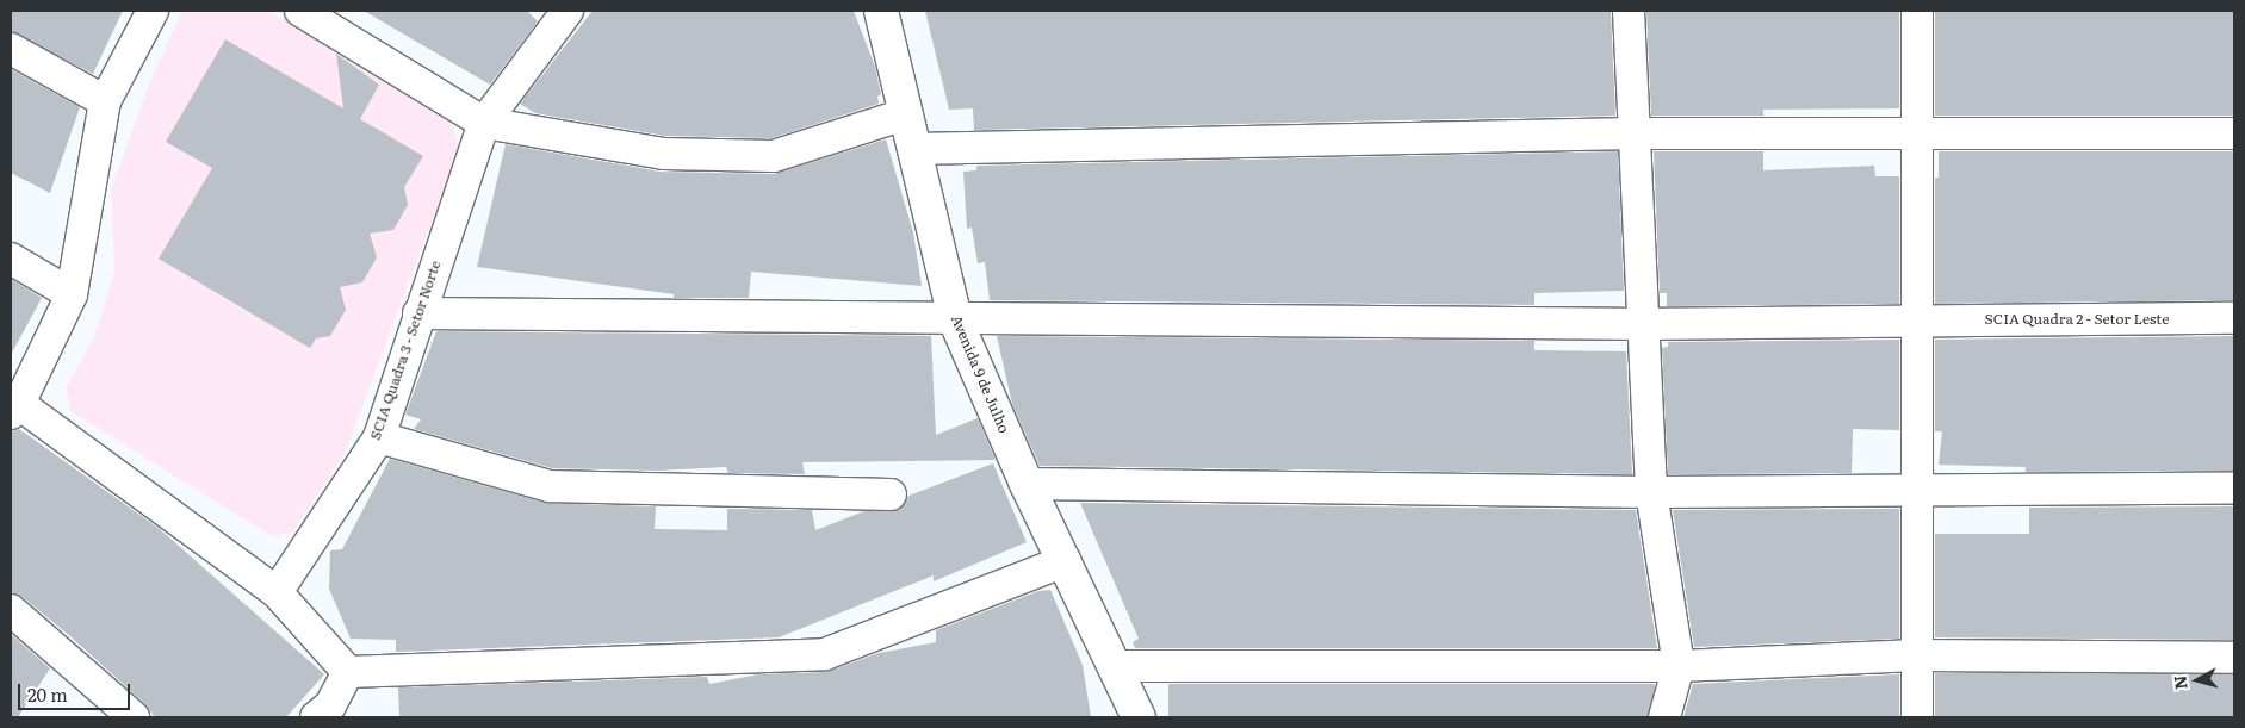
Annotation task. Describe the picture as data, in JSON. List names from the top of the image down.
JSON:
{
  "streets": {
    "street": ["SCIA Quadra 2 - Setor Leste", "SCIA Quadra 3 - Setor Norte", "Avenida 9 de Julho"]
  },
  "crossings": [
    ["SCIA Quadra 2 - Setor Leste", "SCIA Quadra 3 - Setor Norte"],
    ["SCIA Quadra 2 - Setor Leste", "Avenida 9 de Julho"]
  ],
  "scale_bar": "20 m",
  "north": "left"
}
